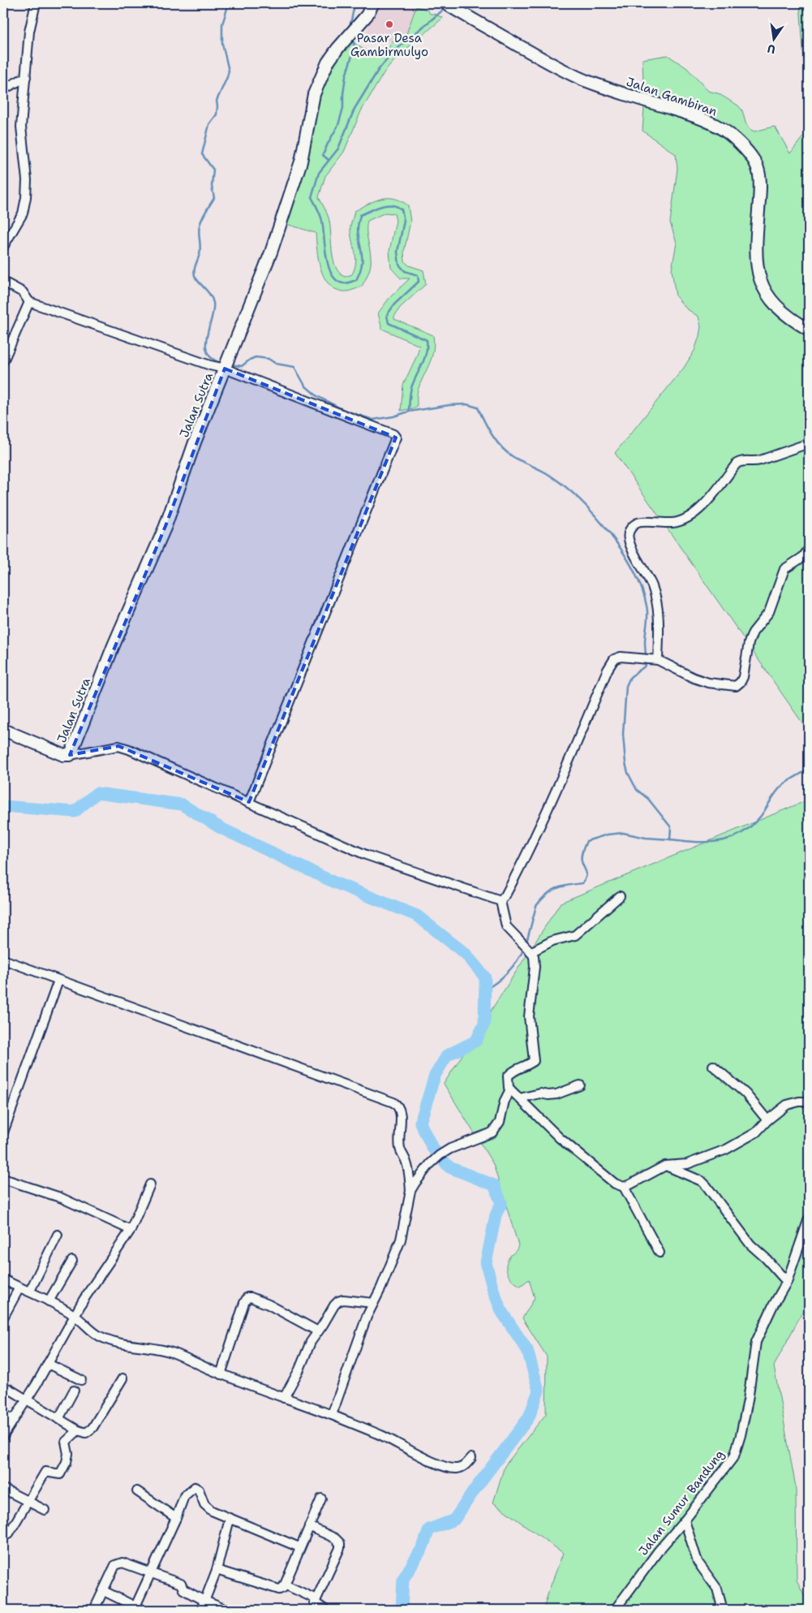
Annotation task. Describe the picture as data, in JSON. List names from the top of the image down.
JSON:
{
  "streets": {
    "street": ["Jalan Gambiran", "Jalan Sutra", "Jalan Sumur Bandung"]
  },
  "places": ["Pasar Desa Gambirmulyo"],
  "north": "bottom"
}
